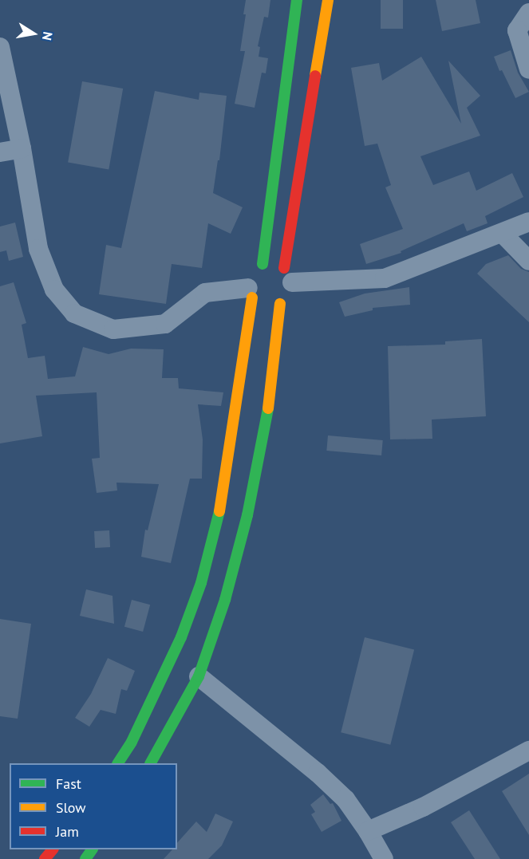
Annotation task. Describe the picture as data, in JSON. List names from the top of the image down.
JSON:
{
  "legend": ["Fast", "Slow", "Jam"],
  "north": "right"
}
